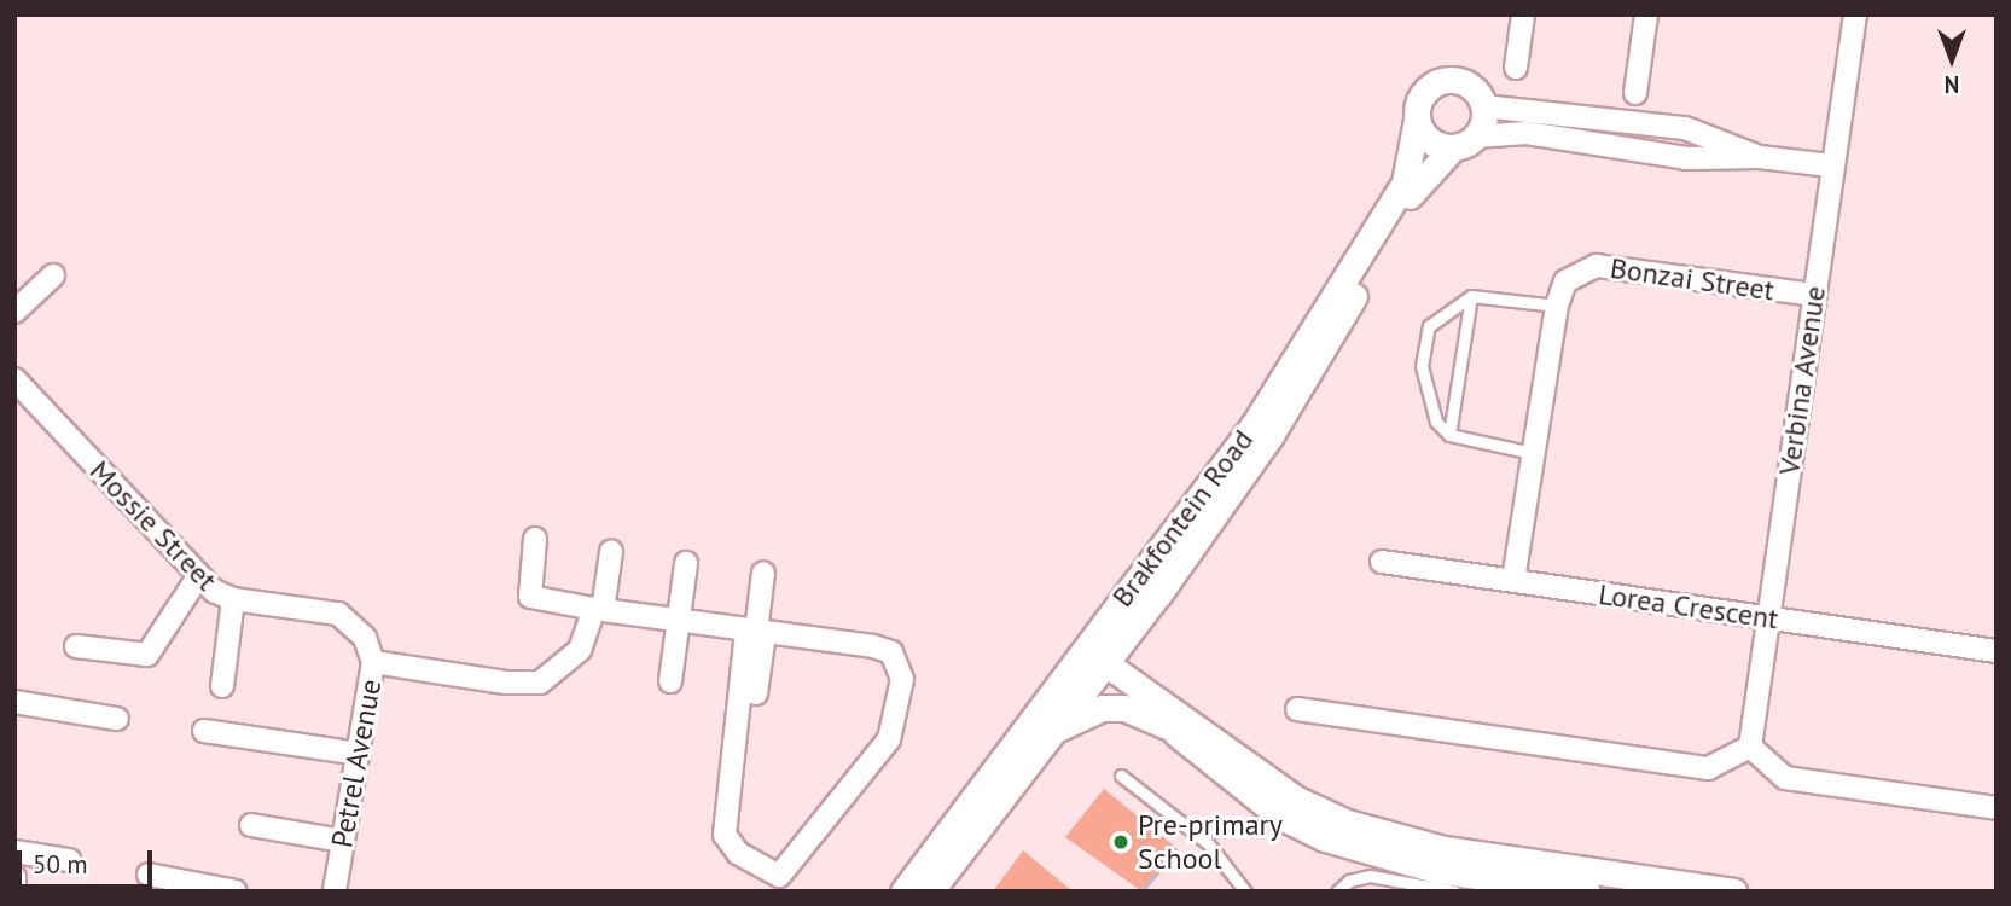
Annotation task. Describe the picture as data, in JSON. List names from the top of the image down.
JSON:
{
  "streets": {
    "street": [
      "Bonzai Street",
      "Verbina Avenue",
      "Brakfontein Road",
      "Mossie Street",
      "Lorea Crescent",
      "Petrel Avenue"
    ]
  },
  "crossings": [
    ["Bonzai Street", "Verbina Avenue"],
    ["Verbina Avenue", "Lorea Crescent"],
    ["Mossie Street", "Petrel Avenue"]
  ],
  "places": ["Pre-primary School"],
  "scale_bar": "50 m",
  "north": "bottom"
}
